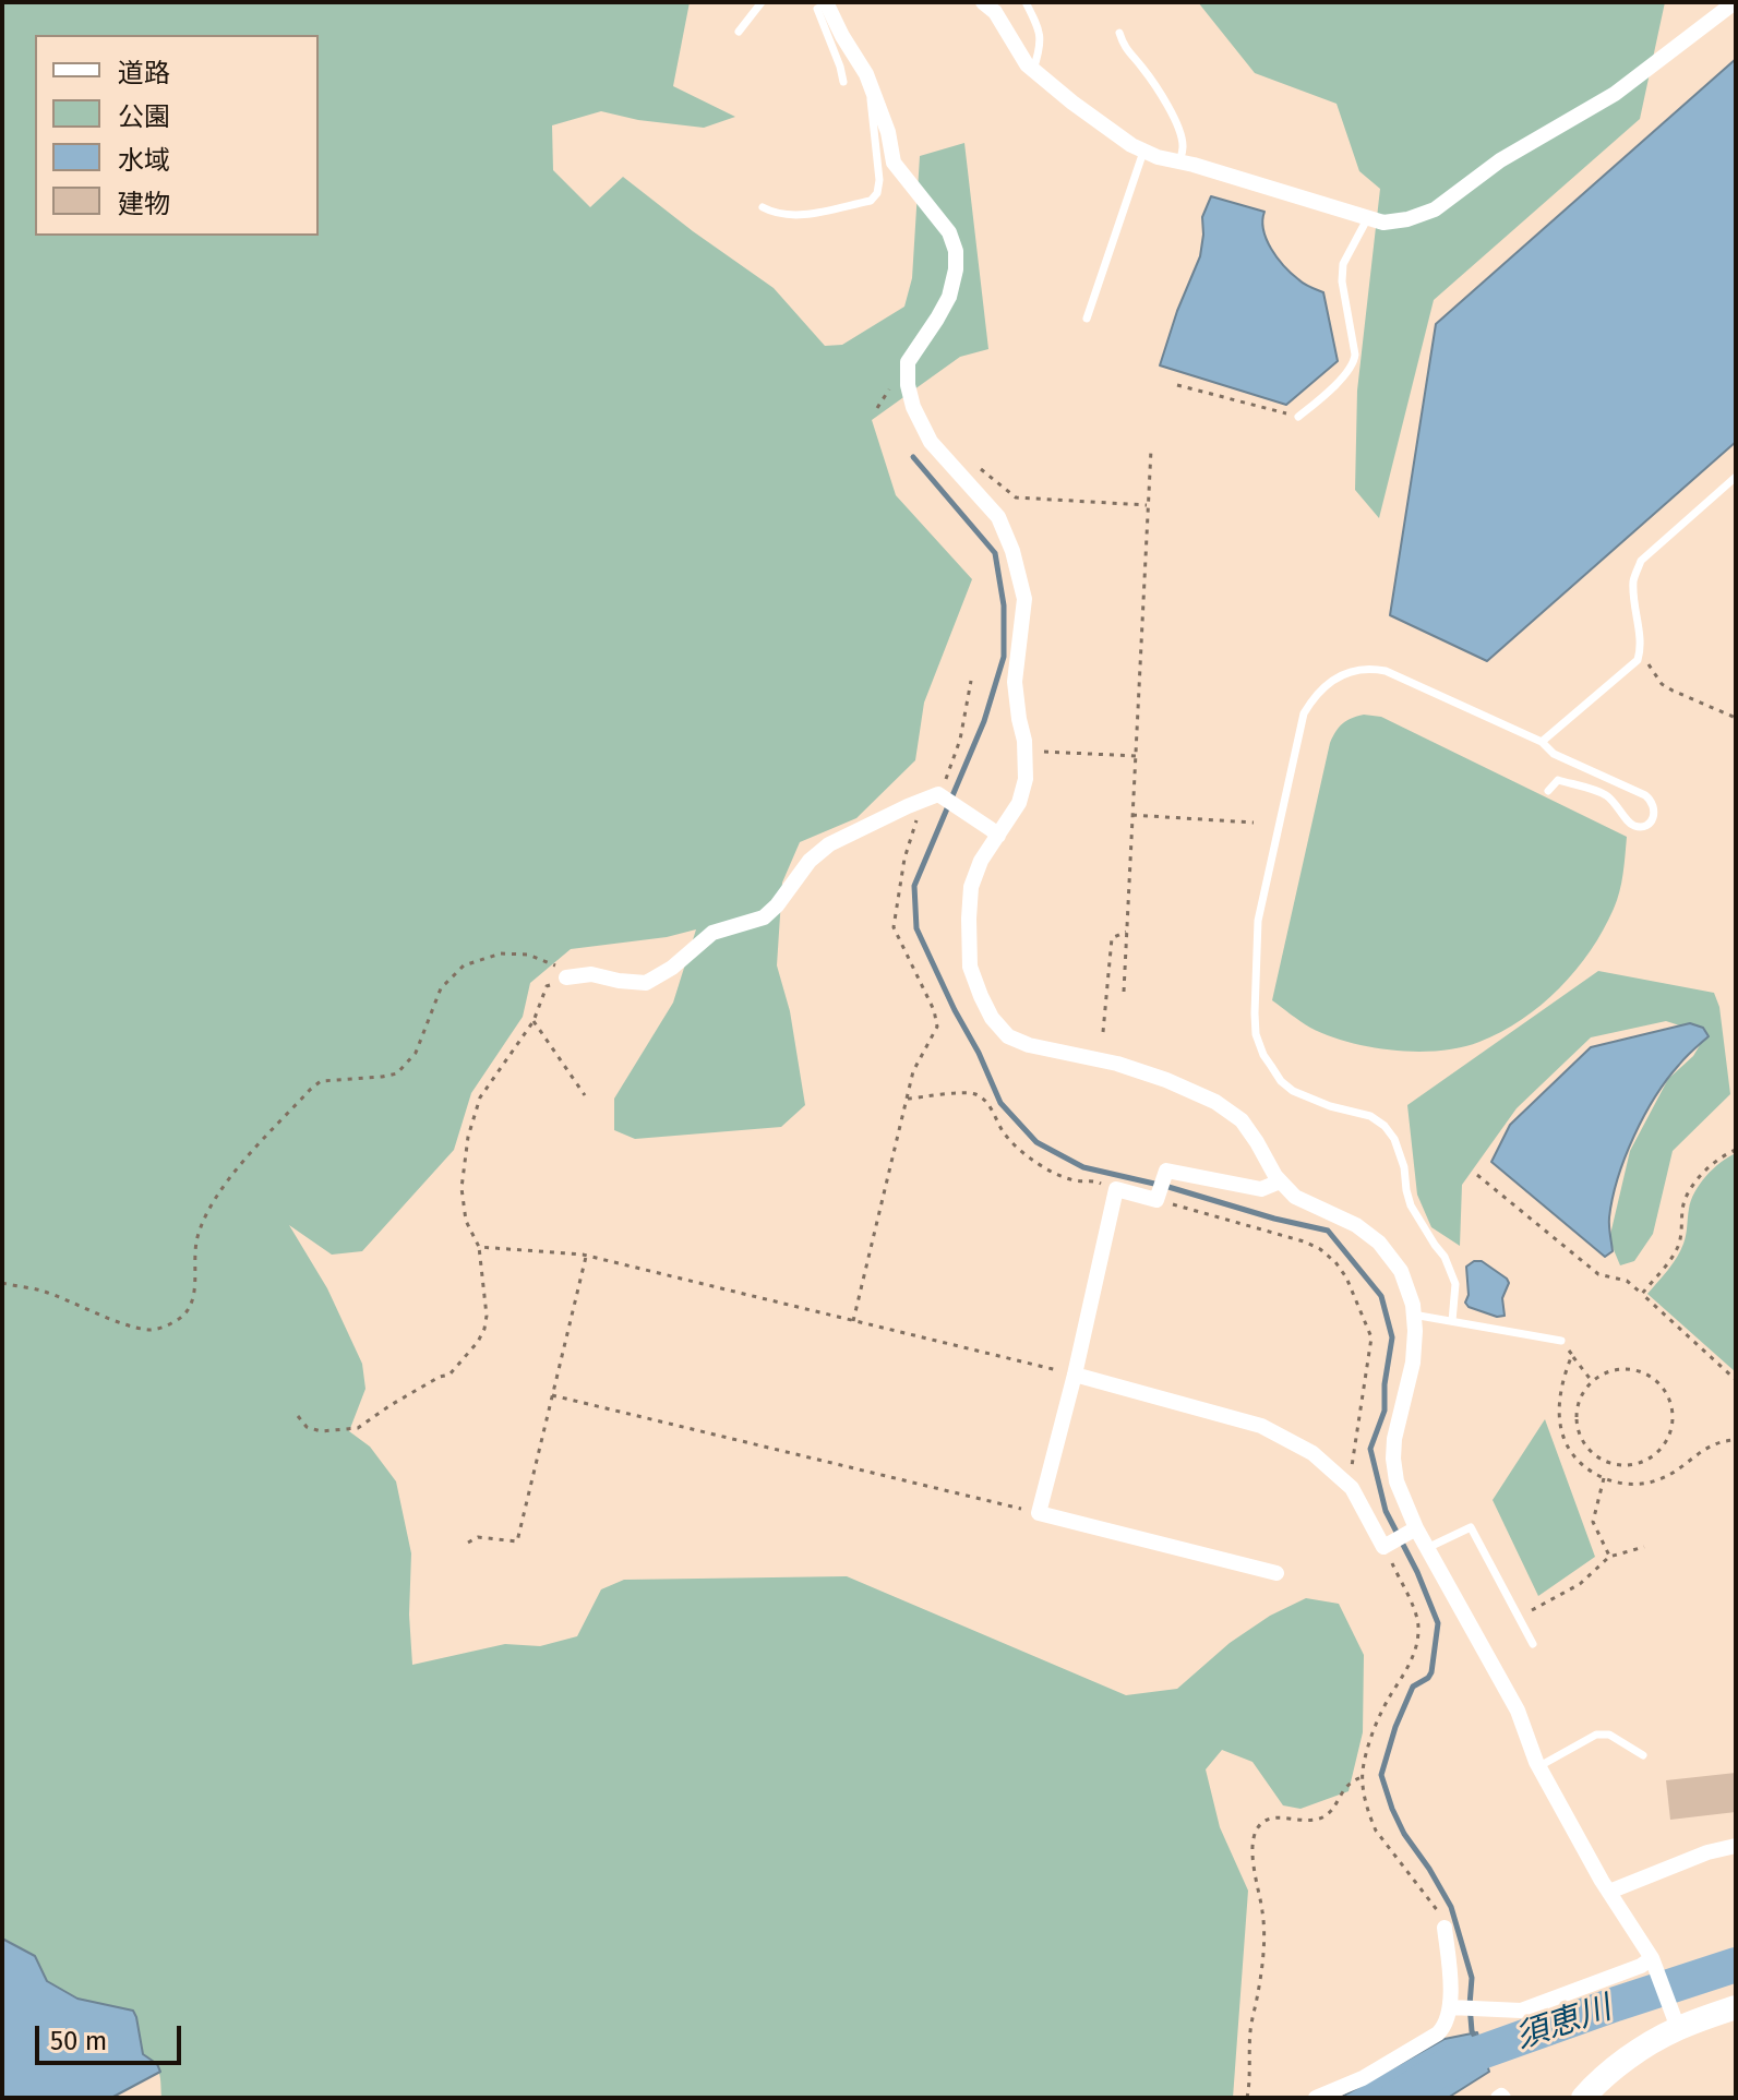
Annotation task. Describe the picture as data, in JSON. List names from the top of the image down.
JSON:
{
  "water": ["須恵川"],
  "legend": [
    "道路",
    "公園",
    "水域",
    "建物"
  ],
  "scale_bar": "50 m"
}
